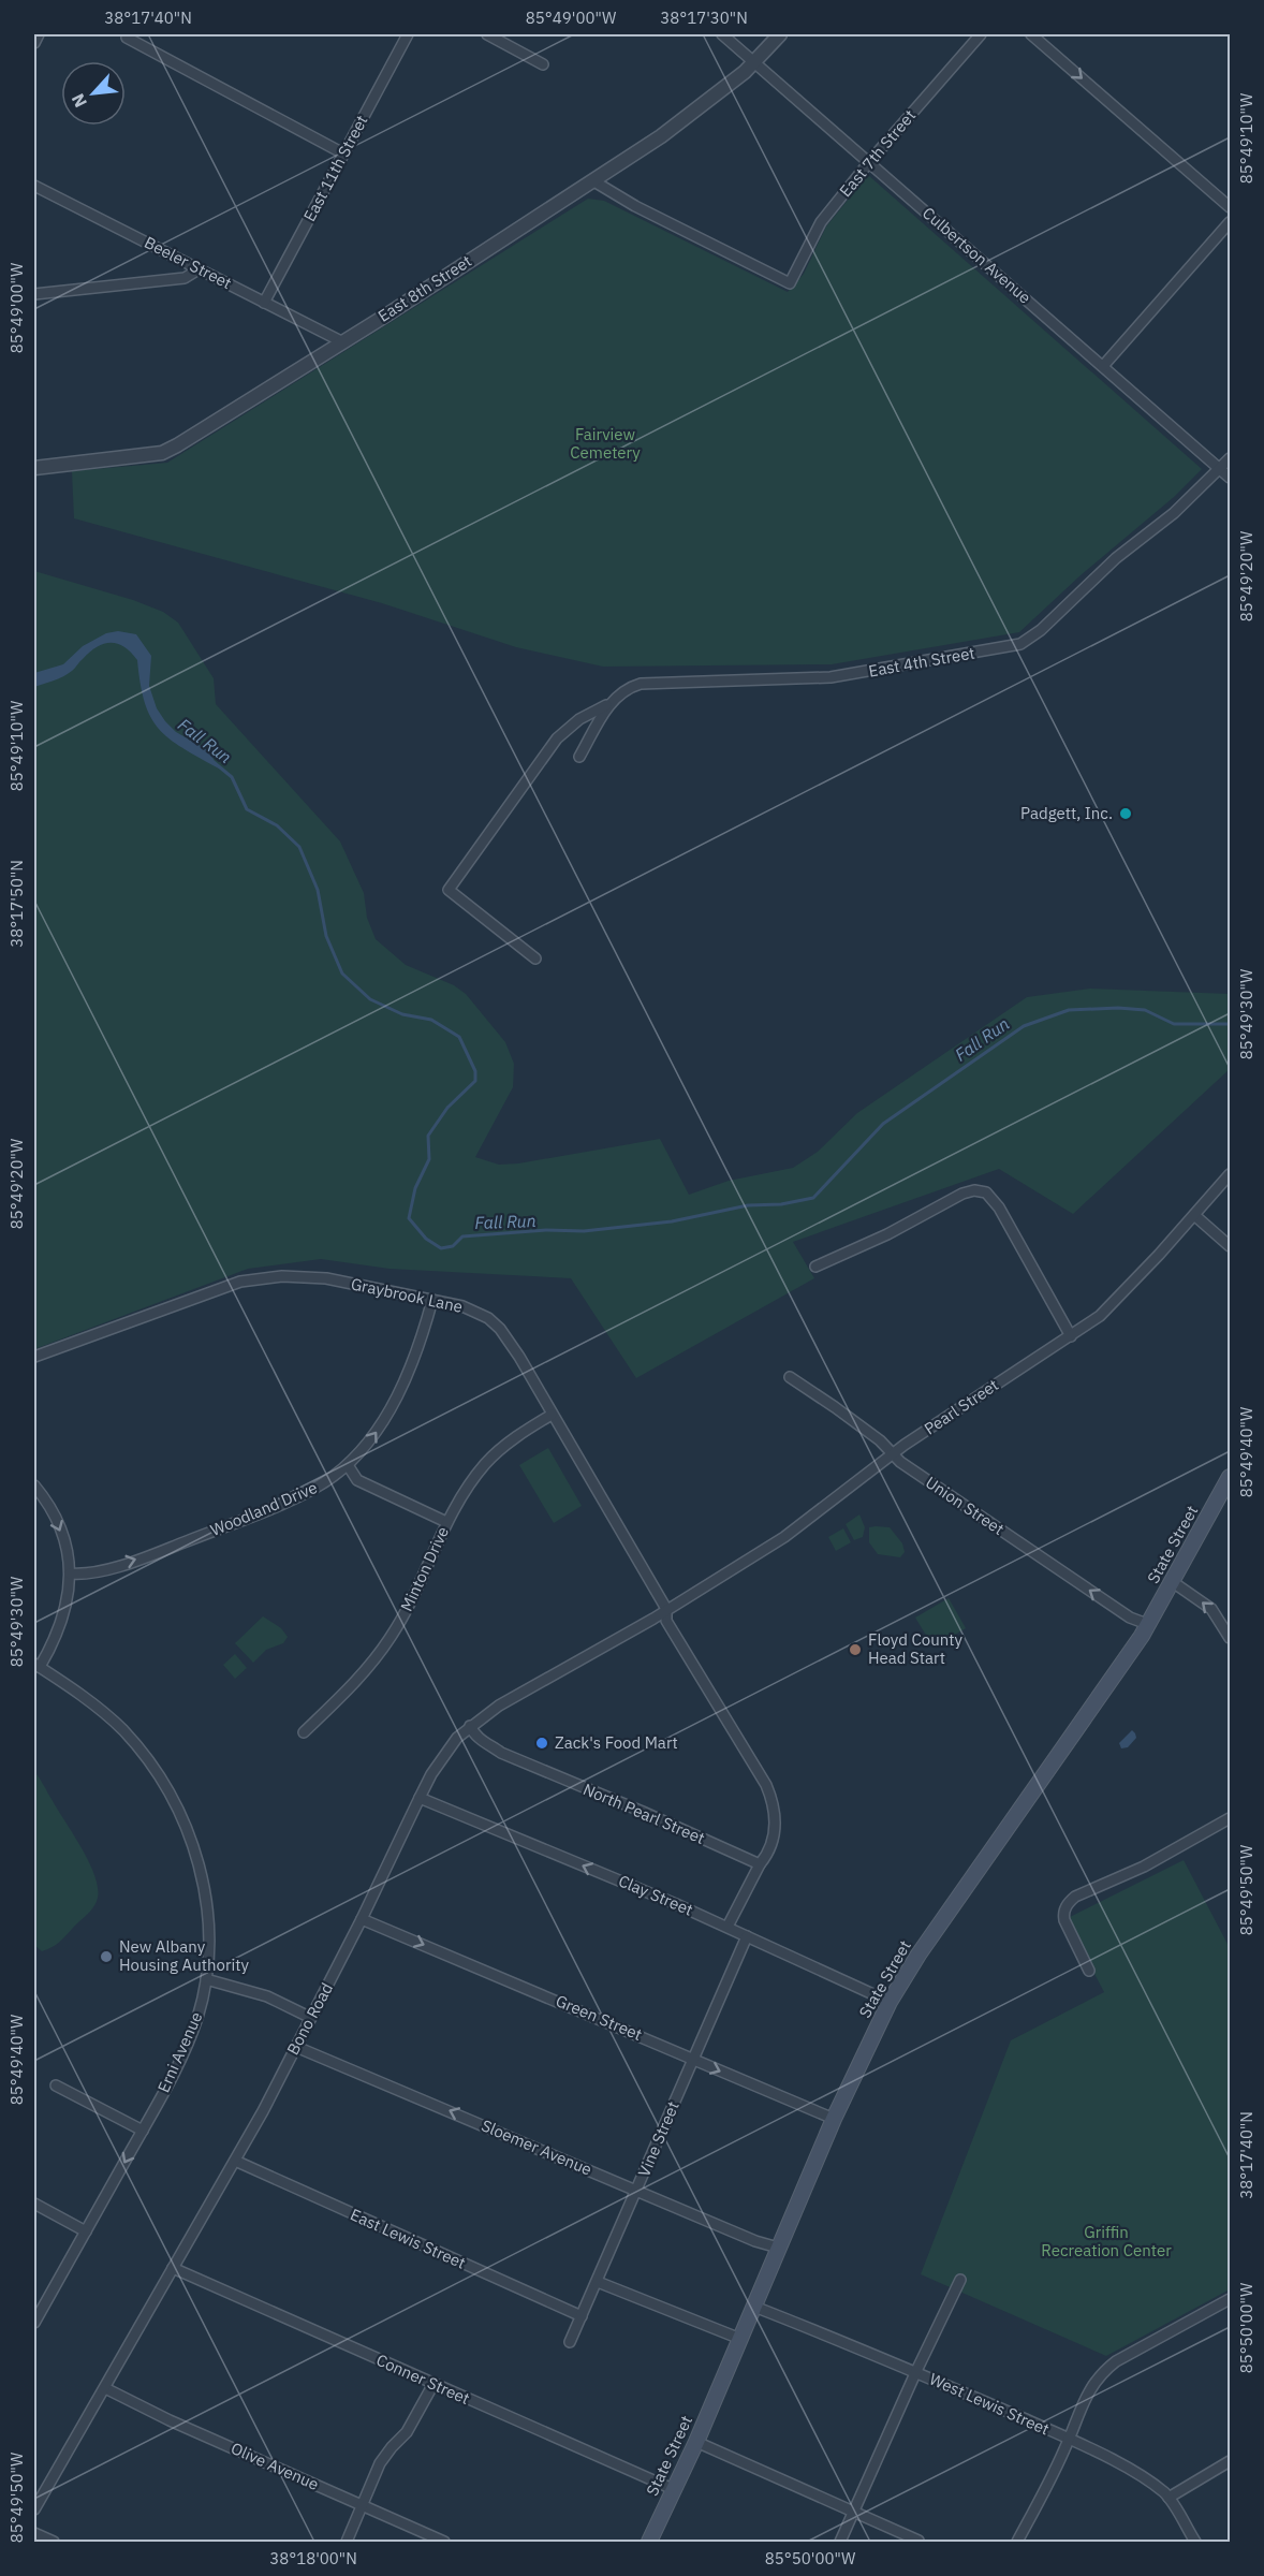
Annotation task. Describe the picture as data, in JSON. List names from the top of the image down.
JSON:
{
  "streets": {
    "main road": ["State Street"],
    "street": [
      "East 7th Street",
      "East 11th Street",
      "Culbertson Avenue",
      "Beeler Street",
      "East 8th Street",
      "East 4th Street",
      "Graybrook Lane",
      "Pearl Street",
      "Union Street",
      "Woodland Drive",
      "Minton Drive",
      "North Pearl Street",
      "Clay Street",
      "Green Street",
      "Bono Road",
      "Erni Avenue",
      "Vine Street",
      "Sloemer Avenue",
      "East Lewis Street",
      "Conner Street",
      "West Lewis Street",
      "Olive Avenue"
    ]
  },
  "crossings": [
    ["East 7th Street", "Culbertson Avenue"],
    ["East 7th Street", "East 8th Street"],
    ["East 11th Street", "Beeler Street"],
    ["Culbertson Avenue", "East 8th Street"],
    ["Culbertson Avenue", "East 4th Street"],
    ["Beeler Street", "East 8th Street"],
    ["Graybrook Lane", "Pearl Street"],
    ["Graybrook Lane", "Woodland Drive"],
    ["Graybrook Lane", "Minton Drive"],
    ["Graybrook Lane", "North Pearl Street"],
    ["Graybrook Lane", "Bono Road"],
    ["Pearl Street", "Union Street"],
    ["Pearl Street", "Bono Road"],
    ["Union Street", "State Street"],
    ["State Street", "Clay Street"],
    ["State Street", "Green Street"],
    ["State Street", "Sloemer Avenue"],
    ["State Street", "Conner Street"],
    ["State Street", "West Lewis Street"],
    ["North Pearl Street", "Bono Road"],
    ["Clay Street", "Bono Road"],
    ["Clay Street", "Vine Street"],
    ["Green Street", "Bono Road"],
    ["Green Street", "Vine Street"],
    ["Bono Road", "Sloemer Avenue"],
    ["Bono Road", "East Lewis Street"],
    ["Bono Road", "Conner Street"],
    ["Bono Road", "Olive Avenue"],
    ["Vine Street", "Sloemer Avenue"],
    ["Vine Street", "East Lewis Street"]
  ],
  "one_way": [
    "Union Street",
    "Woodland Drive",
    "Clay Street",
    "Green Street",
    "Sloemer Avenue"
  ],
  "water": ["Fall Run"],
  "parks": ["Fairview Cemetery", "Griffin Recreation Center"],
  "places": [
    "Padgett, Inc.",
    "Floyd County Head Start",
    "Zack's Food Mart",
    "New Albany Housing Authority"
  ],
  "north": "bottom left",
  "coordinates": [
    "38°17'40\"N",
    "85°49'00\"W",
    "38°17'30\"N",
    "85°49'10\"W",
    "85°49'20\"W",
    "38°17'50\"N",
    "85°49'30\"W",
    "85°49'40\"W",
    "85°49'50\"W",
    "85°50'00\"W",
    "38°18'00\"N"
  ]
}
